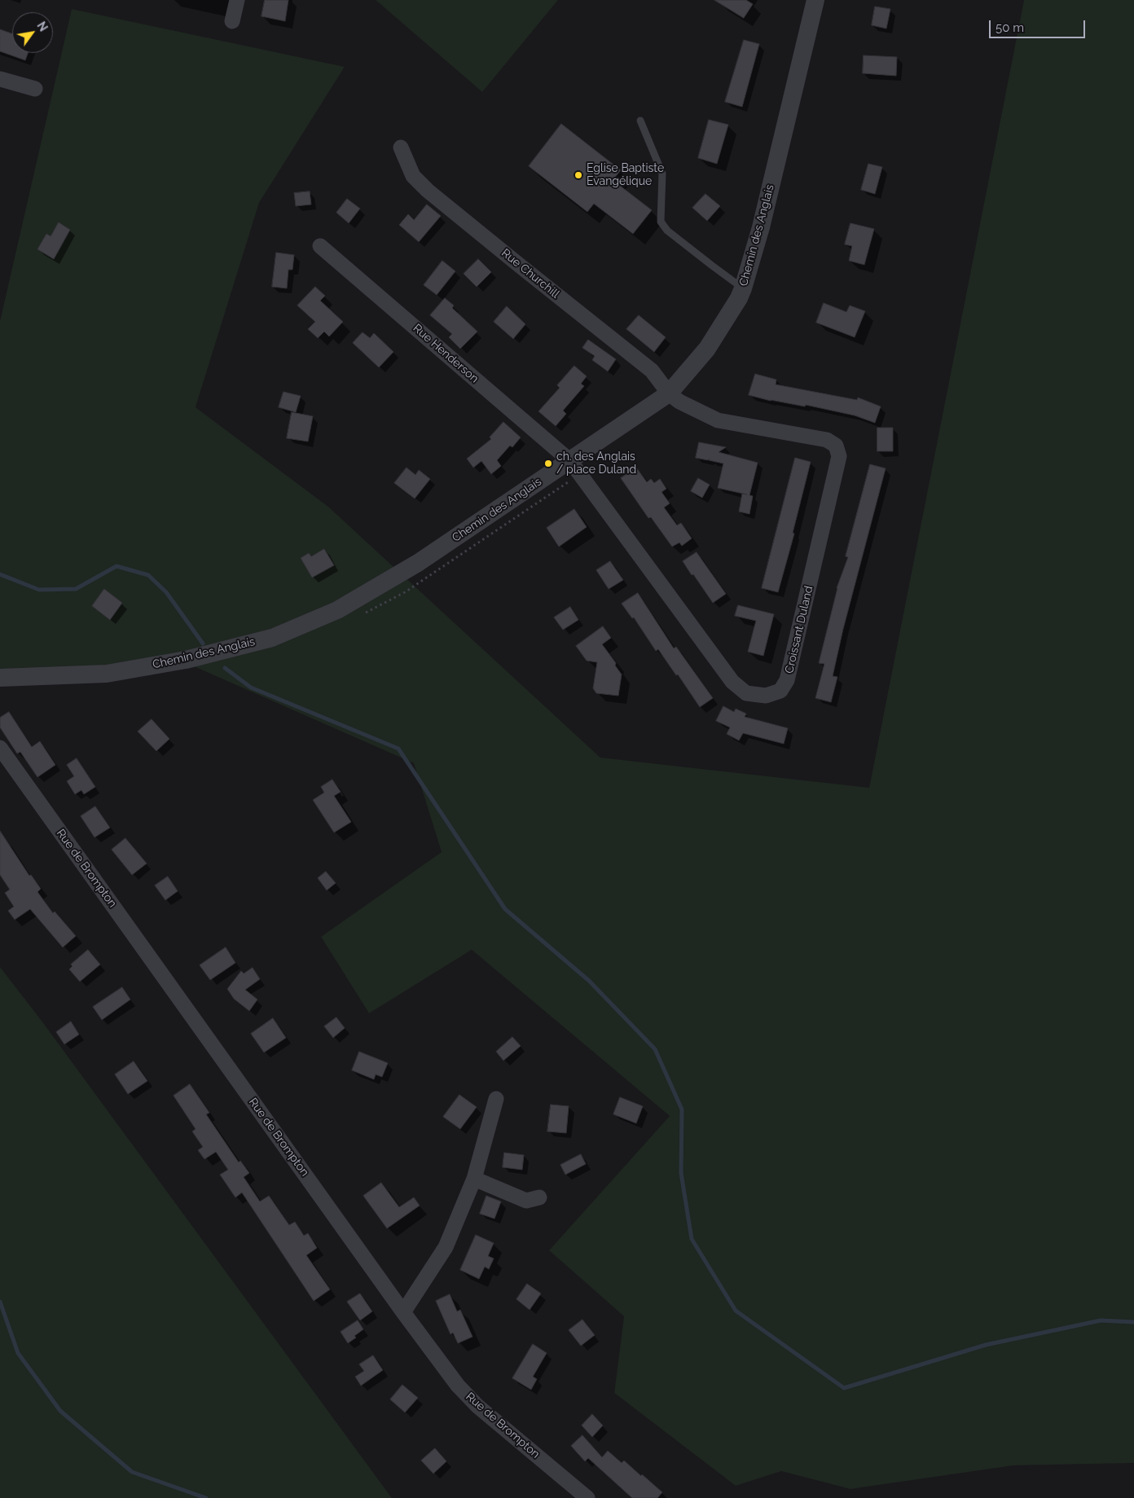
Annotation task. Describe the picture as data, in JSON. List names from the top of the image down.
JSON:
{
  "streets": {
    "street": [
      "Chemin des Anglais",
      "Rue Churchill",
      "Rue Henderson",
      "Croissant Duland",
      "Rue de Brompton"
    ]
  },
  "crossings": [
    ["Chemin des Anglais", "Rue Churchill"],
    ["Chemin des Anglais", "Rue Henderson"],
    ["Chemin des Anglais", "Croissant Duland"],
    ["Rue Churchill", "Croissant Duland"],
    ["Rue Henderson", "Croissant Duland"]
  ],
  "places": ["Eglise Baptiste Evangélique", "ch. des Anglais / place Duland"],
  "scale_bar": "50 m",
  "north": "top right"
}
